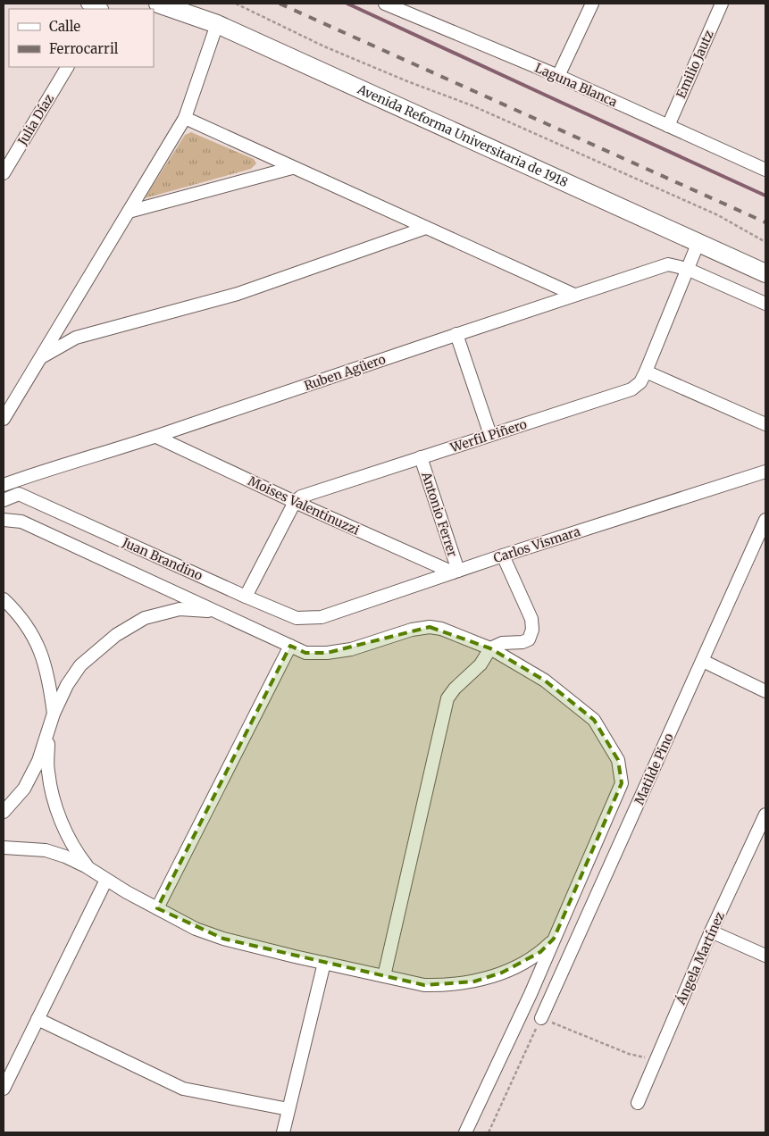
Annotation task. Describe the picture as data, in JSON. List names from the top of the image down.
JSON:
{
  "streets": {
    "main road": ["Avenida Reforma Universitaria de 1918"],
    "street": [
      "Emilio Jautz",
      "Laguna Blanca",
      "Julia Díaz",
      "Ruben Agüero",
      "Werfil Piñero",
      "Moises Valentinuzzi",
      "Antonio Ferrer",
      "Carlos Vismara",
      "Juan Brandino",
      "Matilde Pino",
      "Ángela Martínez"
    ]
  },
  "crossings": [
    ["Emilio Jautz", "Laguna Blanca"],
    ["Avenida Reforma Universitaria de 1918", "Werfil Piñero"],
    ["Ruben Agüero", "Werfil Piñero"],
    ["Ruben Agüero", "Moises Valentinuzzi"],
    ["Werfil Piñero", "Moises Valentinuzzi"],
    ["Werfil Piñero", "Antonio Ferrer"],
    ["Moises Valentinuzzi", "Antonio Ferrer"],
    ["Moises Valentinuzzi", "Carlos Vismara"],
    ["Antonio Ferrer", "Carlos Vismara"],
    ["Carlos Vismara", "Juan Brandino"]
  ],
  "legend": ["Calle", "Ferrocarril"]
}
